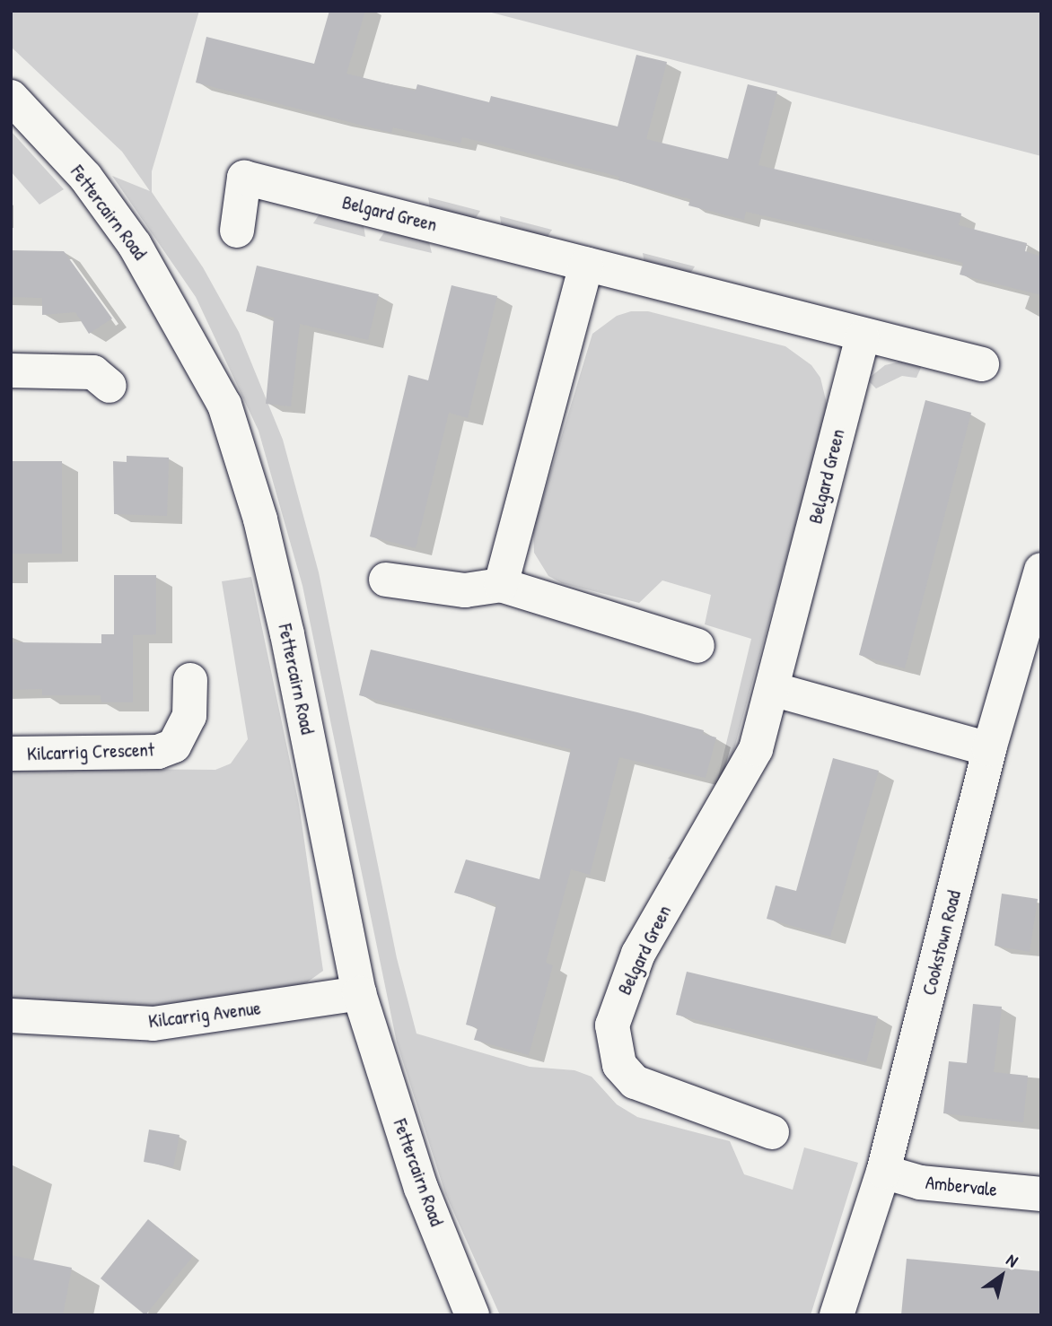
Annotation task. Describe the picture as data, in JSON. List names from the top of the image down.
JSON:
{
  "streets": {
    "street": [
      "Fettercairn Road",
      "Belgard Green",
      "Kilcarrig Crescent",
      "Cookstown Road",
      "Kilcarrig Avenue",
      "Ambervale"
    ]
  },
  "crossings": [
    ["Fettercairn Road", "Kilcarrig Avenue"],
    ["Cookstown Road", "Ambervale"]
  ],
  "north": "top right"
}
